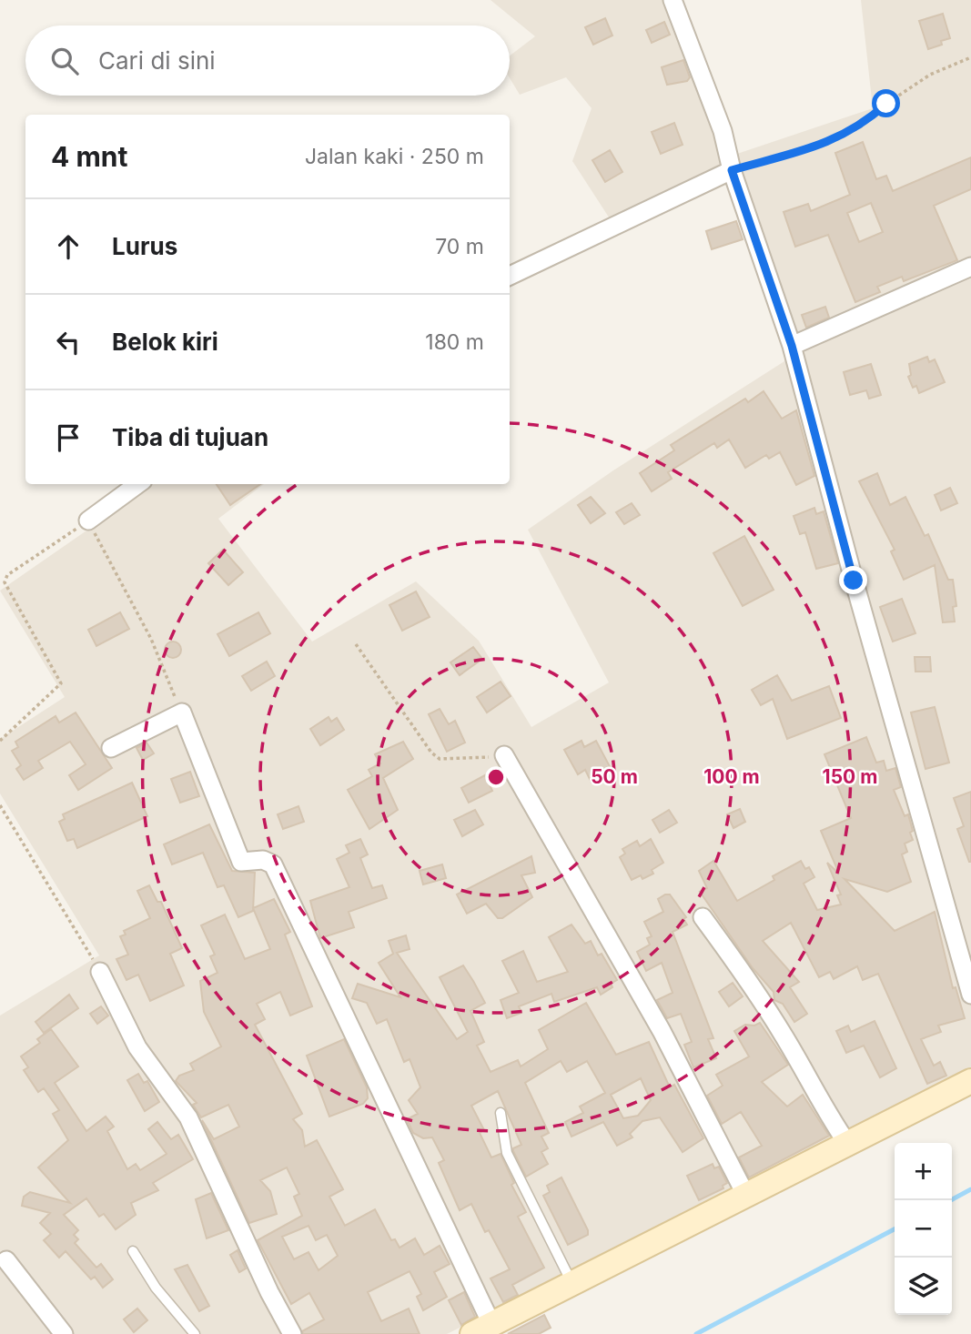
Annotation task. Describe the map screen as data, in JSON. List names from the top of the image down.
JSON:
{
  "page": {
    "search": "Cari di sini",
    "heading": ["4 mnt", "Jalan kaki · 250 m"],
    "list": [
      ["Lurus", "70 m"],
      ["Belok kiri", "180 m"],
      "Tiba di tujuan"
    ],
    "map_buttons": ["+", "−"]
  },
  "rings": ["50 m", "100 m", "150 m"]
}
